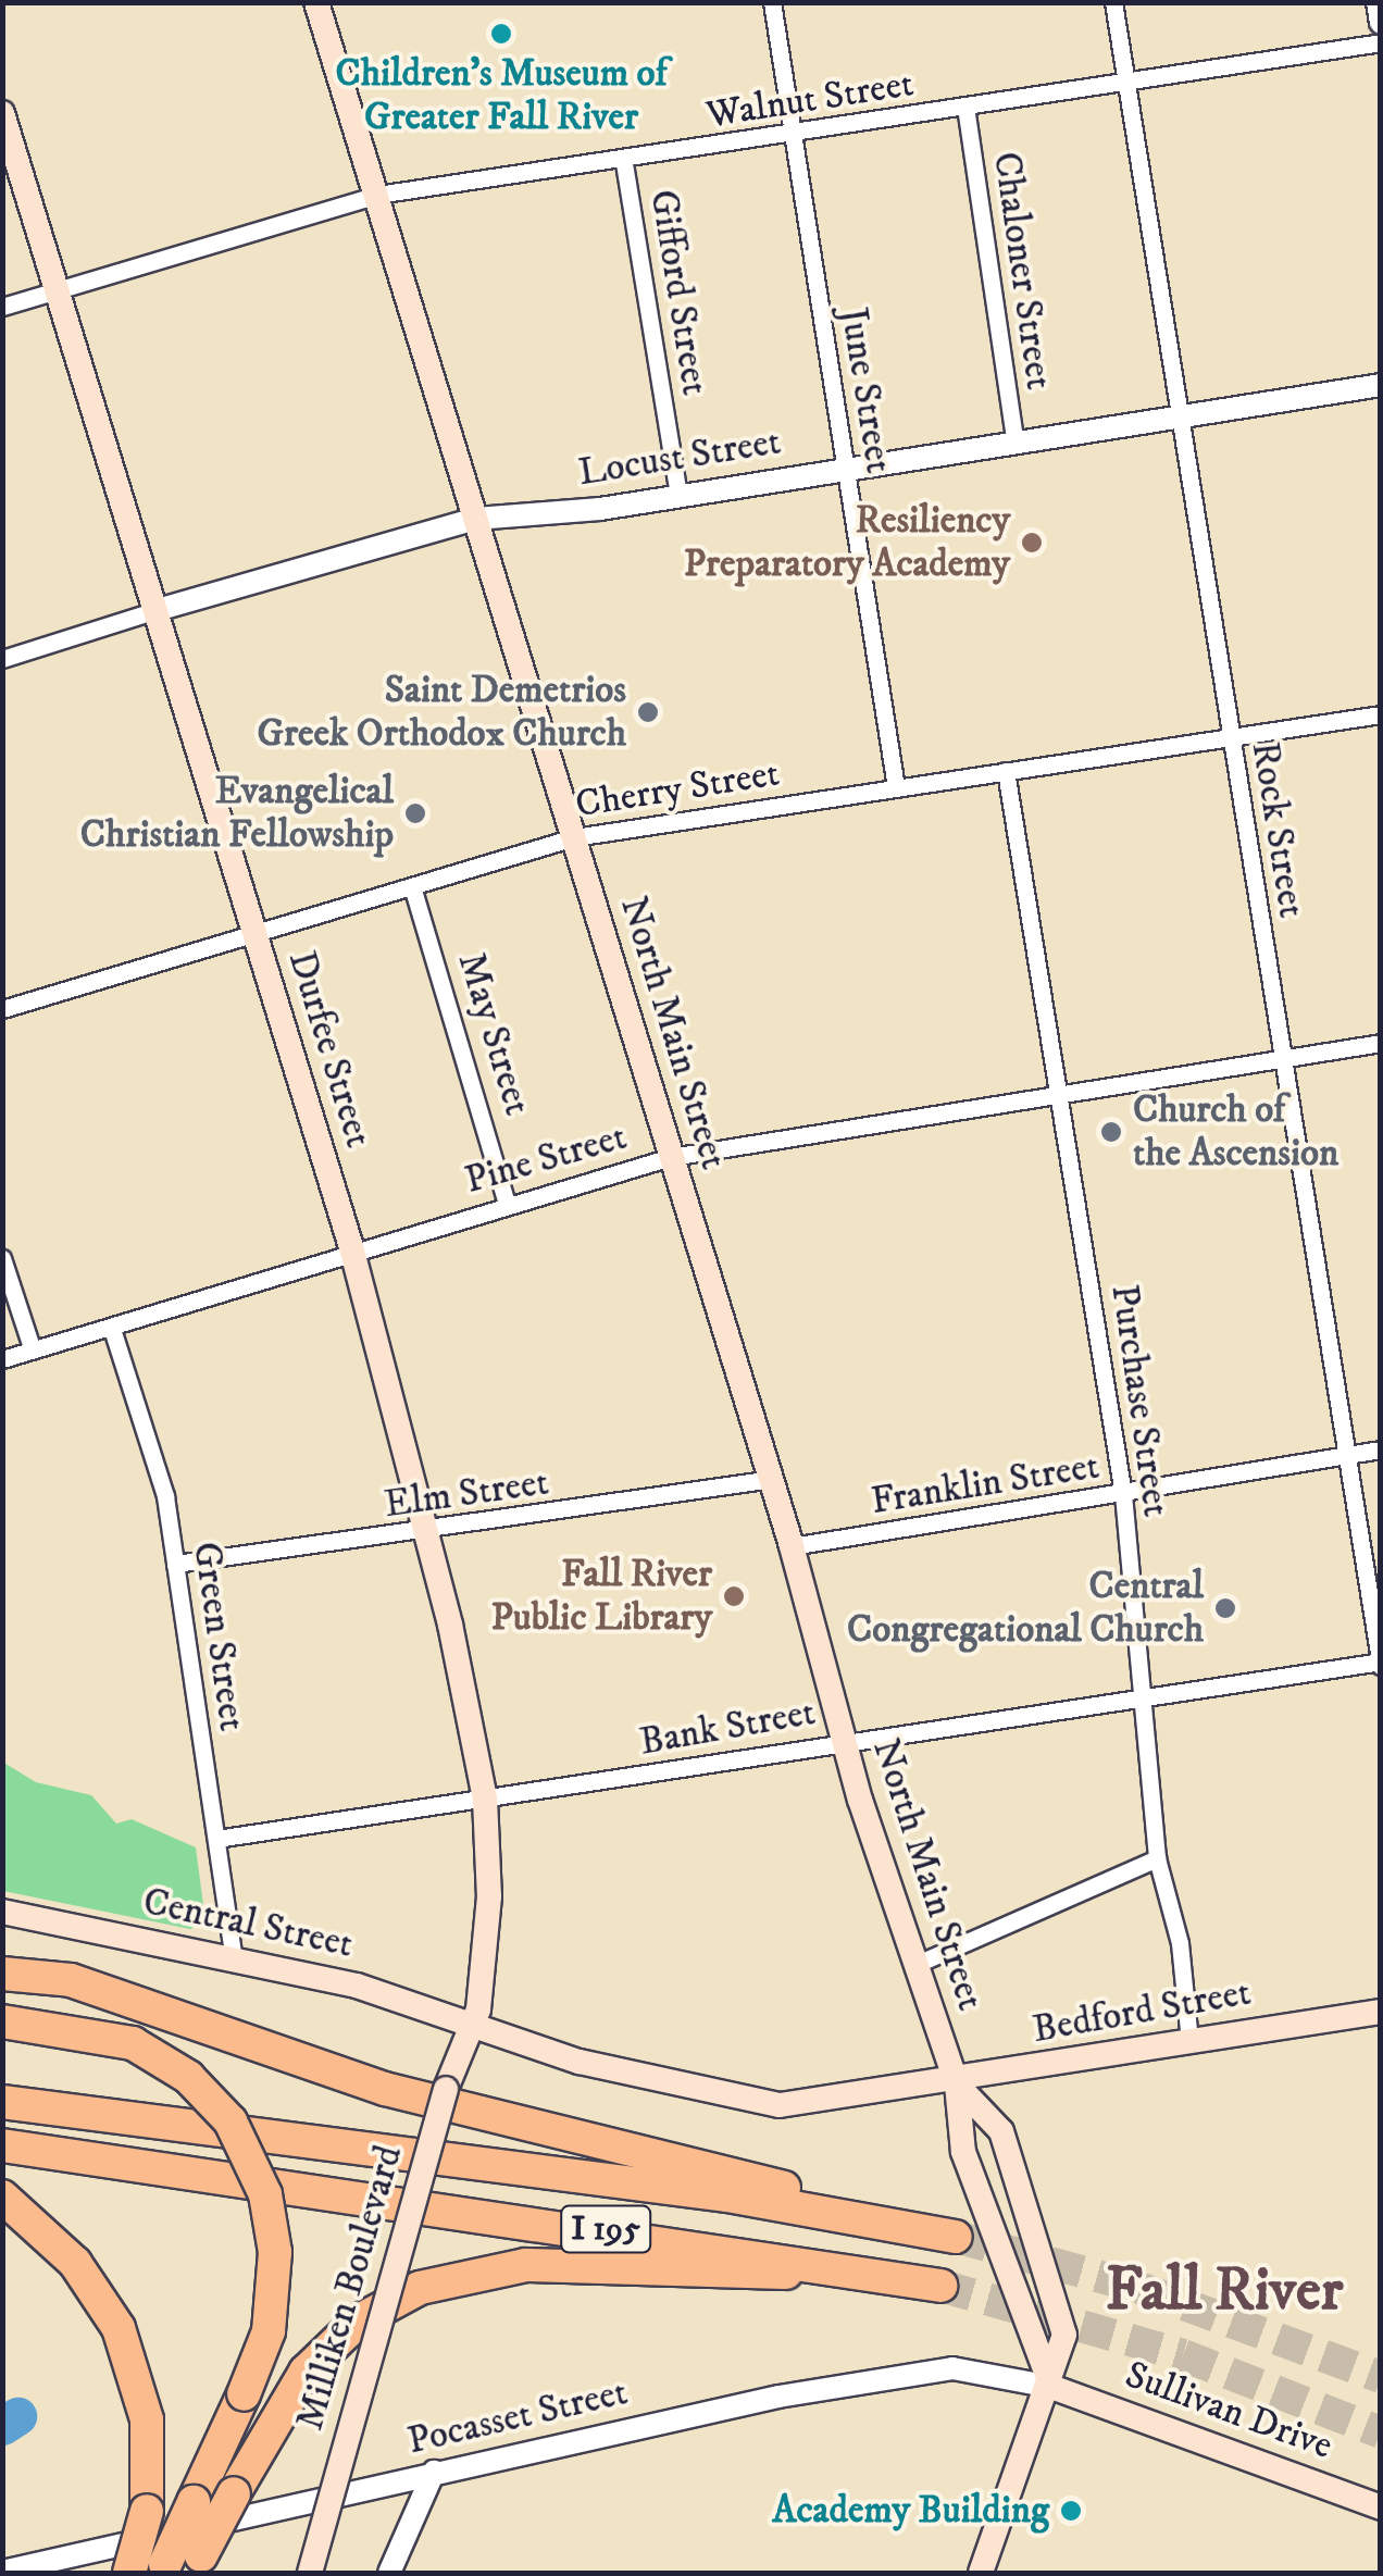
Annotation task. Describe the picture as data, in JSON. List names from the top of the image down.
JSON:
{
  "streets": {
    "highway": ["I 195"],
    "main road": [
      "North Main Street",
      "Durfee Street",
      "Central Street",
      "Bedford Street",
      "Milliken Boulevard",
      "Sullivan Drive"
    ],
    "street": [
      "Walnut Street",
      "Chaloner Street",
      "Gifford Street",
      "June Street",
      "Locust Street",
      "Cherry Street",
      "Rock Street",
      "May Street",
      "Pine Street",
      "Purchase Street",
      "Franklin Street",
      "Elm Street",
      "Green Street",
      "Bank Street",
      "Pocasset Street"
    ]
  },
  "crossings": [
    ["Walnut Street", "Chaloner Street"],
    ["Walnut Street", "Gifford Street"],
    ["Walnut Street", "June Street"],
    ["Walnut Street", "Rock Street"],
    ["Walnut Street", "North Main Street"],
    ["Walnut Street", "Durfee Street"],
    ["Chaloner Street", "Locust Street"],
    ["Gifford Street", "Locust Street"],
    ["June Street", "Locust Street"],
    ["June Street", "Cherry Street"],
    ["Locust Street", "Rock Street"],
    ["Locust Street", "North Main Street"],
    ["Locust Street", "Durfee Street"],
    ["Cherry Street", "Rock Street"],
    ["Cherry Street", "North Main Street"],
    ["Cherry Street", "May Street"],
    ["Cherry Street", "Durfee Street"],
    ["Cherry Street", "Purchase Street"],
    ["Rock Street", "Pine Street"],
    ["Rock Street", "Franklin Street"],
    ["Rock Street", "Bank Street"],
    ["North Main Street", "Pine Street"],
    ["North Main Street", "Franklin Street"],
    ["North Main Street", "Elm Street"],
    ["North Main Street", "Bank Street"],
    ["North Main Street", "Bedford Street"],
    ["May Street", "Pine Street"],
    ["Durfee Street", "Pine Street"],
    ["Durfee Street", "Elm Street"],
    ["Durfee Street", "Bank Street"],
    ["Durfee Street", "Central Street"],
    ["Durfee Street", "Bedford Street"],
    ["Durfee Street", "Milliken Boulevard"],
    ["Pine Street", "Purchase Street"],
    ["Pine Street", "Green Street"],
    ["Purchase Street", "Franklin Street"],
    ["Purchase Street", "Bank Street"],
    ["Purchase Street", "Bedford Street"],
    ["Elm Street", "Green Street"],
    ["Green Street", "Bank Street"],
    ["Green Street", "Central Street"],
    ["Central Street", "Bedford Street"],
    ["Central Street", "Milliken Boulevard"],
    ["Bedford Street", "Milliken Boulevard"],
    ["Sullivan Drive", "Pocasset Street"]
  ],
  "districts": ["Fall River"],
  "places": [
    "Children’s Museum of Greater Fall River",
    "Resiliency Preparatory Academy",
    "Saint Demetrios Greek Orthodox Church",
    "Evangelical Christian Fellowship",
    "Church of the Ascension",
    "Fall River Public Library",
    "Central Congregational Church",
    "Academy Building"
  ]
}
